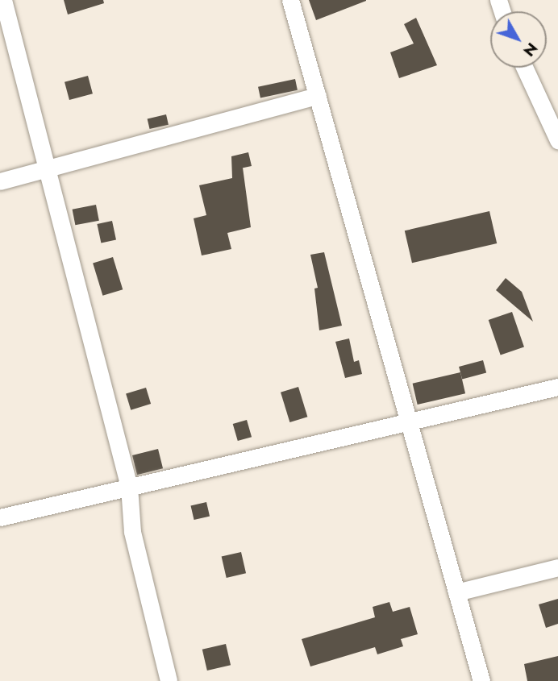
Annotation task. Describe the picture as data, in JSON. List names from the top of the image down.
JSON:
{
  "north": "bottom right"
}
